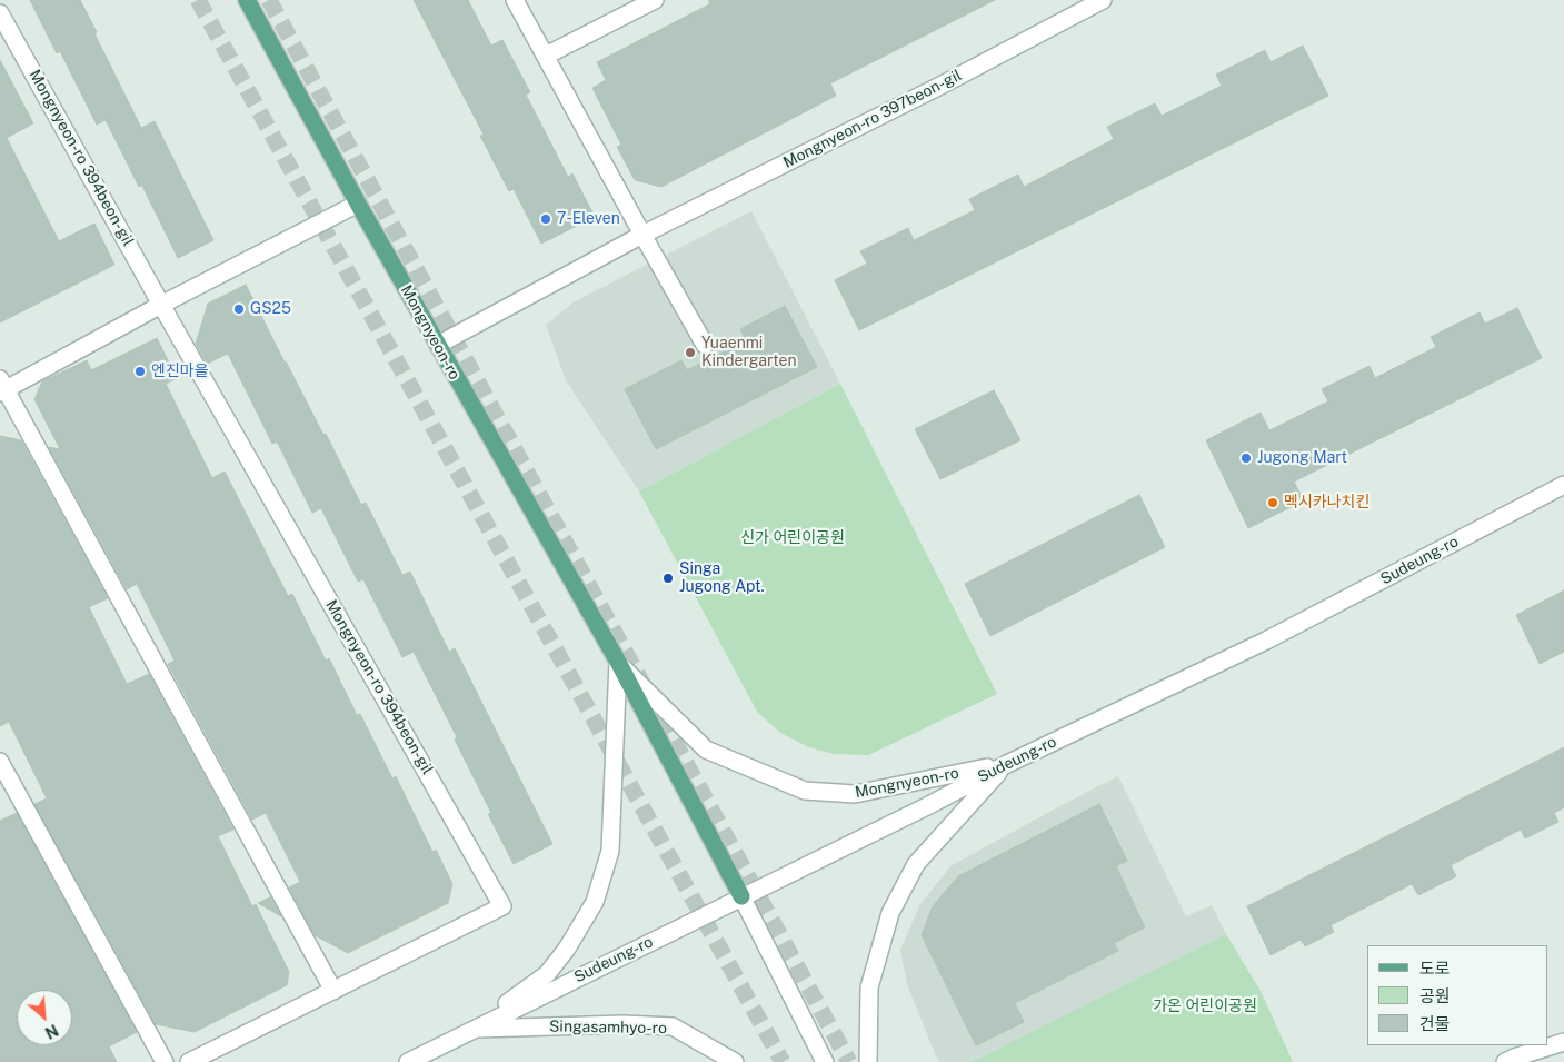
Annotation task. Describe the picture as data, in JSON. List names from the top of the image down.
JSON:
{
  "streets": {
    "main road": ["Mongnyeon-ro"],
    "street": [
      "Mongnyeon-ro 397beon-gil",
      "Mongnyeon-ro 394beon-gil",
      "Sudeung-ro",
      "Singasamhyo-ro"
    ]
  },
  "crossings": [
    ["Mongnyeon-ro 397beon-gil", "Mongnyeon-ro"],
    ["Mongnyeon-ro", "Sudeung-ro"],
    ["Sudeung-ro", "Singasamhyo-ro"]
  ],
  "parks": ["신가 어린이공원", "가온 어린이공원"],
  "places": [
    "7-Eleven",
    "GS25",
    "Yuaenmi Kindergarten",
    "엔진마을",
    "Jugong Mart",
    "멕시카나치킨",
    "Singa Jugong Apt."
  ],
  "legend": ["도로", "공원", "건물"],
  "north": "bottom right"
}
